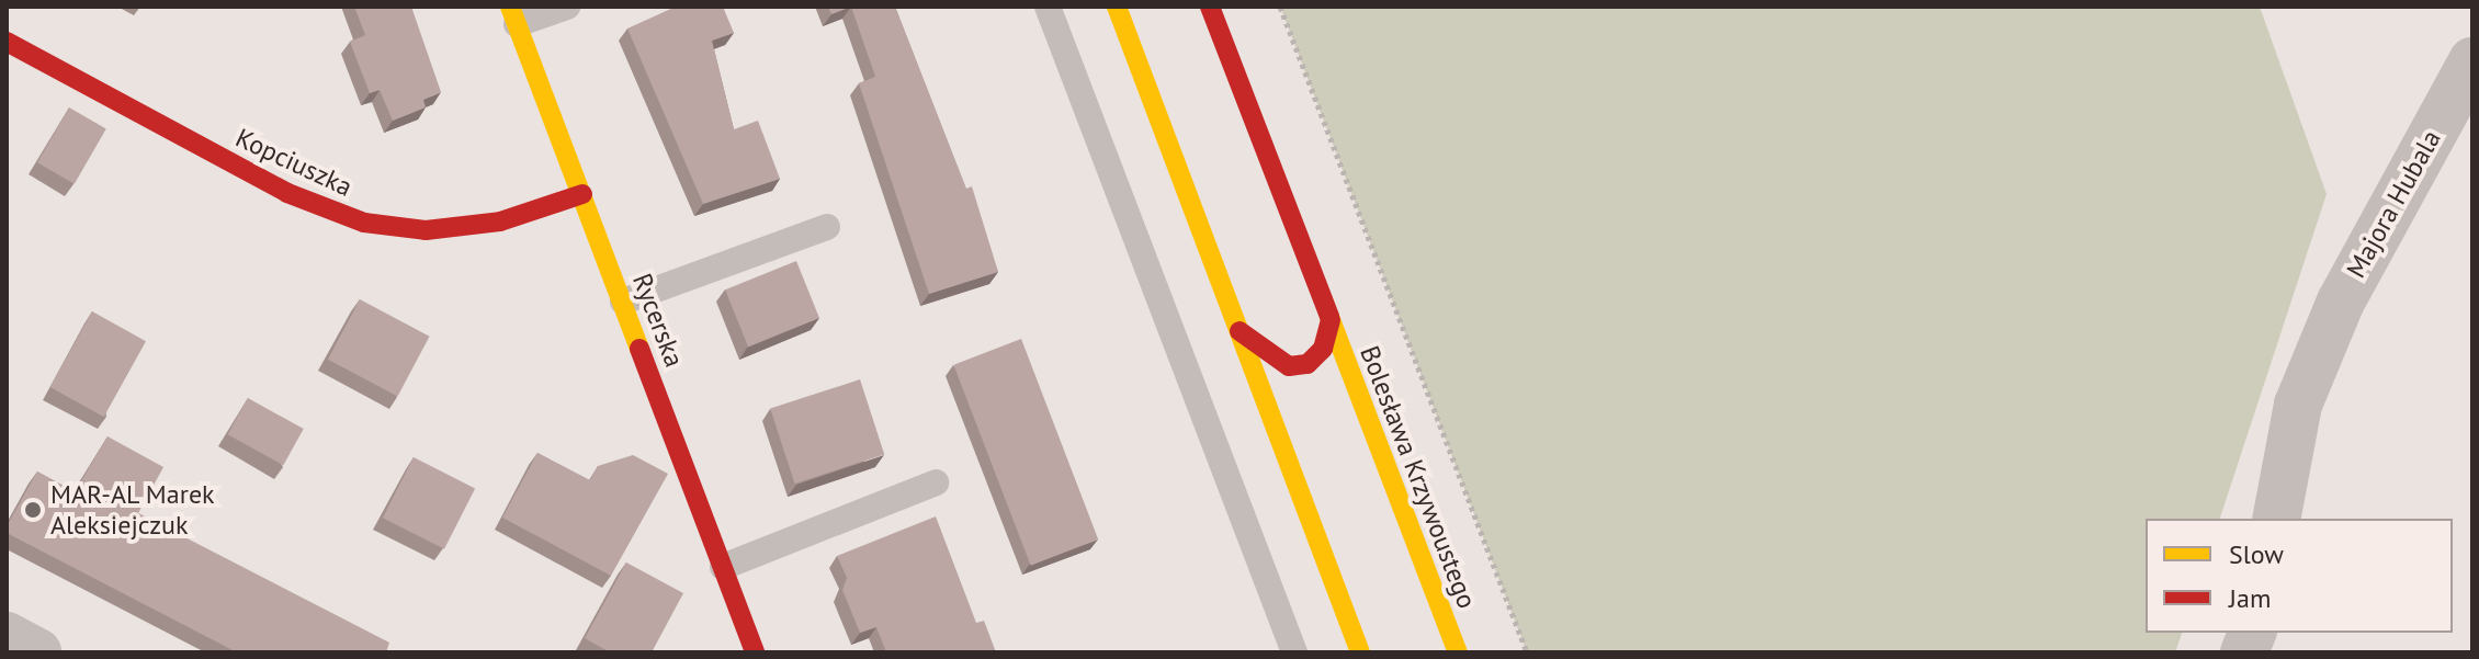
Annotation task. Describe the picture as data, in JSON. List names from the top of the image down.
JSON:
{
  "streets": {
    "main road": ["Kopciuszka", "Rycerska", "Bolesława Krzywoustego"],
    "street": ["Majora Hubala"]
  },
  "crossings": [
    ["Kopciuszka", "Rycerska"]
  ],
  "places": ["MAR-AL Marek Aleksiejczuk"],
  "legend": ["Slow", "Jam"]
}
